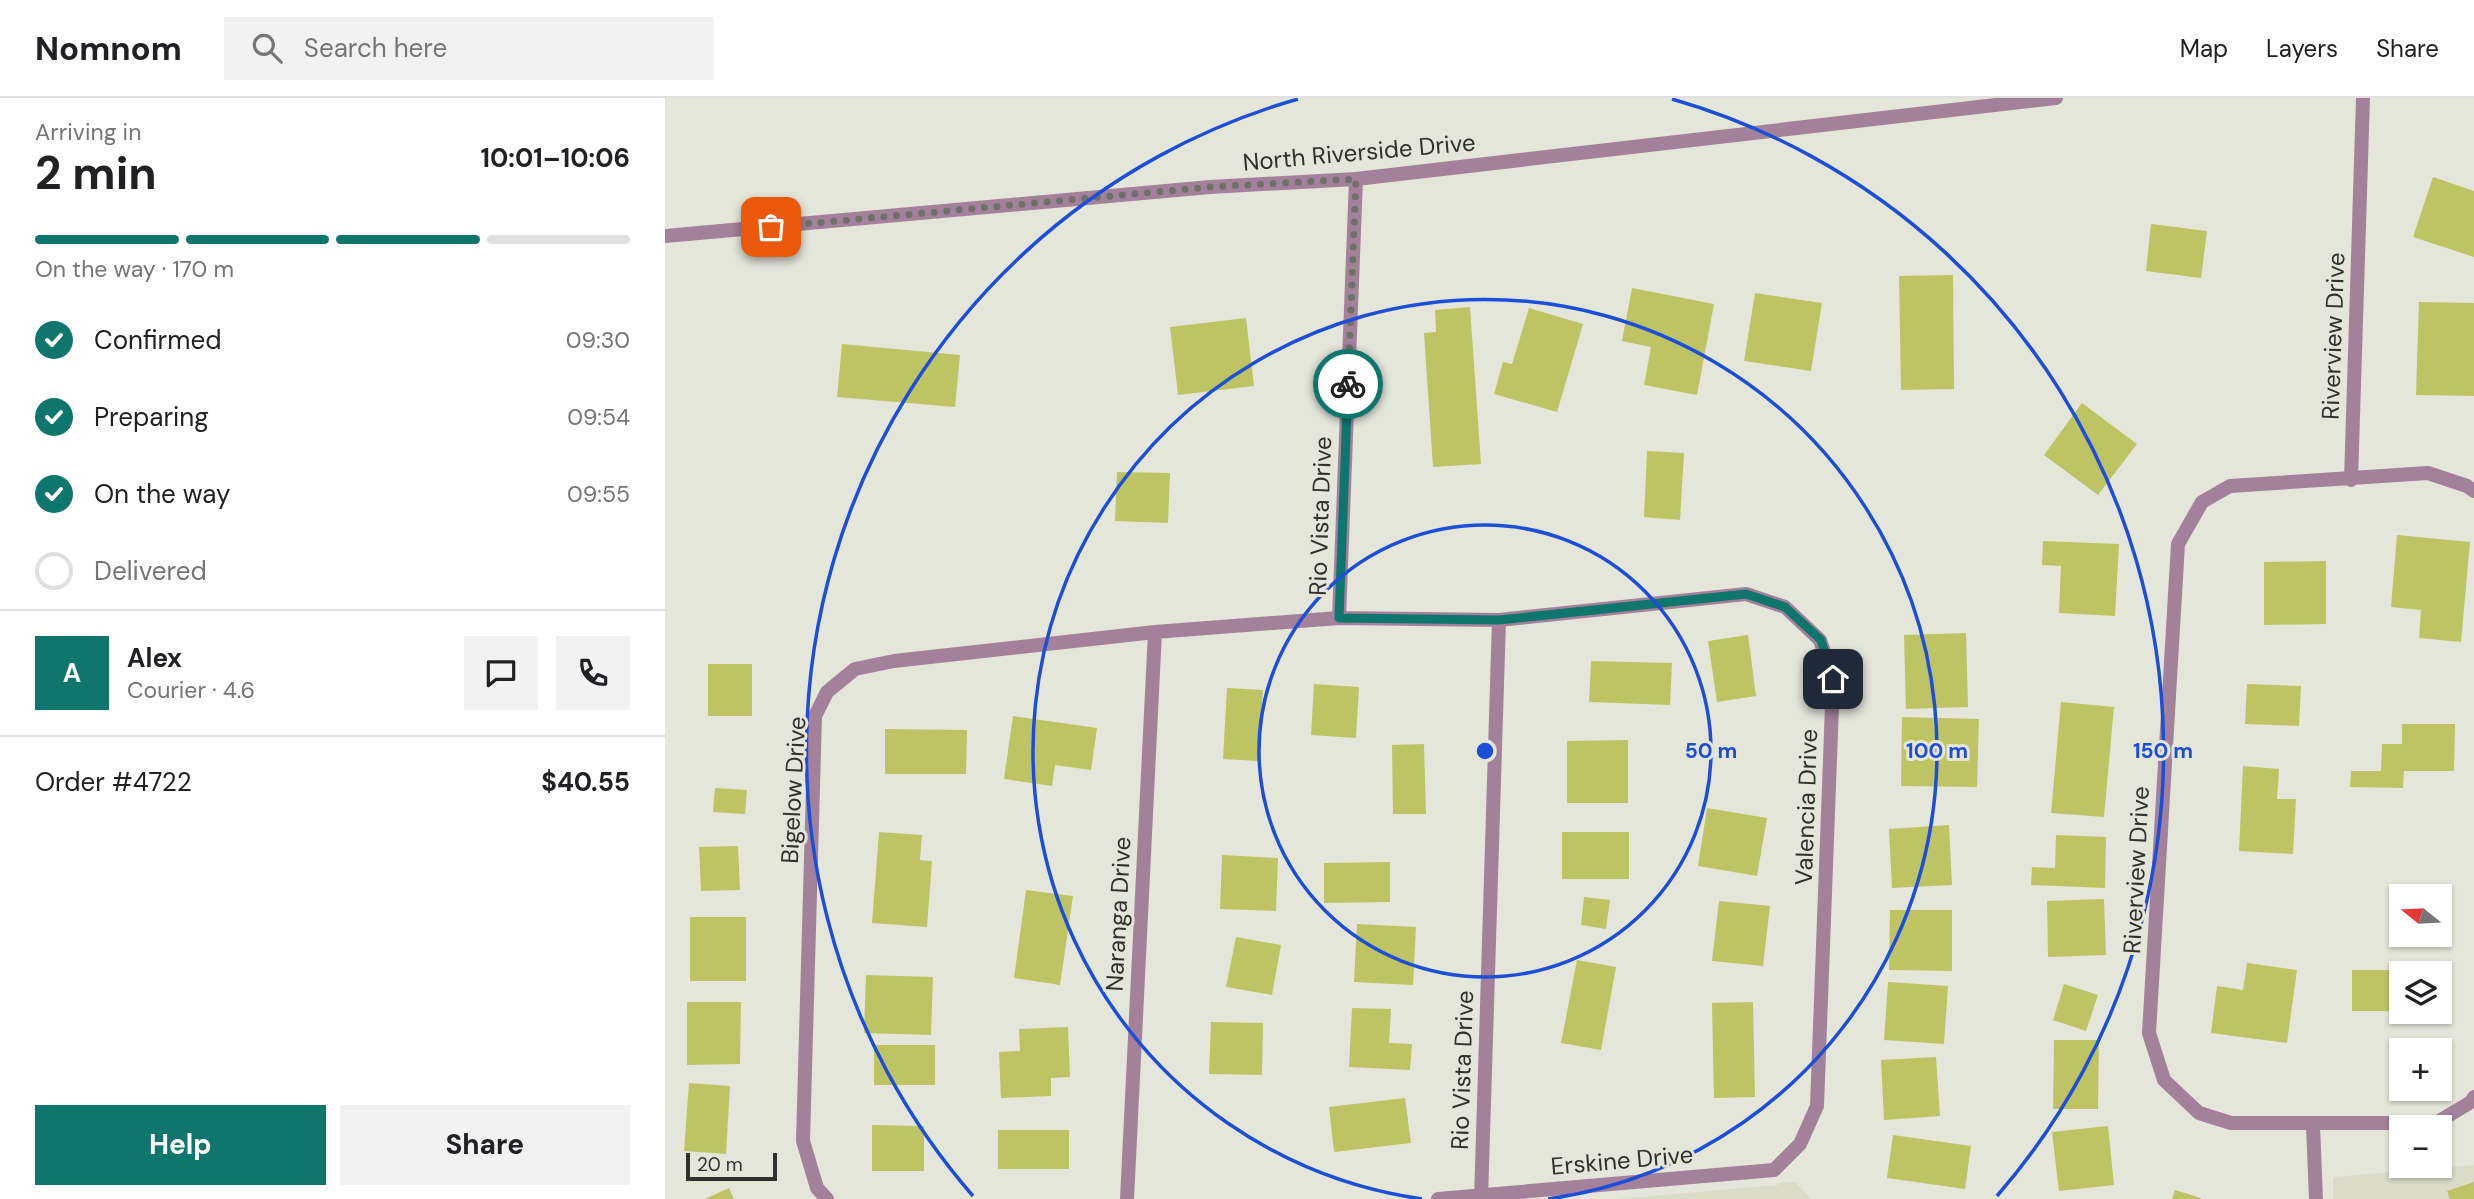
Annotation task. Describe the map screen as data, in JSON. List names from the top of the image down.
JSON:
{
  "streets": {
    "street": [
      "North Riverside Drive",
      "Riverview Drive",
      "Rio Vista Drive",
      "Bigelow Drive",
      "Valencia Drive",
      "Naranga Drive",
      "Erskine Drive"
    ]
  },
  "crossings": [
    ["North Riverside Drive", "Rio Vista Drive"],
    ["Rio Vista Drive", "Bigelow Drive"],
    ["Rio Vista Drive", "Valencia Drive"],
    ["Rio Vista Drive", "Erskine Drive"],
    ["Bigelow Drive", "Naranga Drive"],
    ["Valencia Drive", "Erskine Drive"]
  ],
  "scale_bar": "20 m",
  "north": "left",
  "page": {
    "header": "Nomnom",
    "search": "Search here",
    "nav": ["Map", "Layers", "Share"],
    "heading": ["2 min", "Arriving in", "10:01–10:06"],
    "panel": [
      "Alex",
      "Courier · 4.6",
      "Order #4722",
      "$40.55"
    ],
    "bar": "On the way · 170 m",
    "list": [
      ["Confirmed", "09:30"],
      ["Preparing", "09:54"],
      ["On the way", "09:55"],
      "Delivered"
    ],
    "round": "A",
    "map_buttons": ["+", "−"],
    "buttons": ["Help", "Share"],
    "scale": "20 m"
  },
  "rings": ["50 m", "100 m", "150 m"]
}
